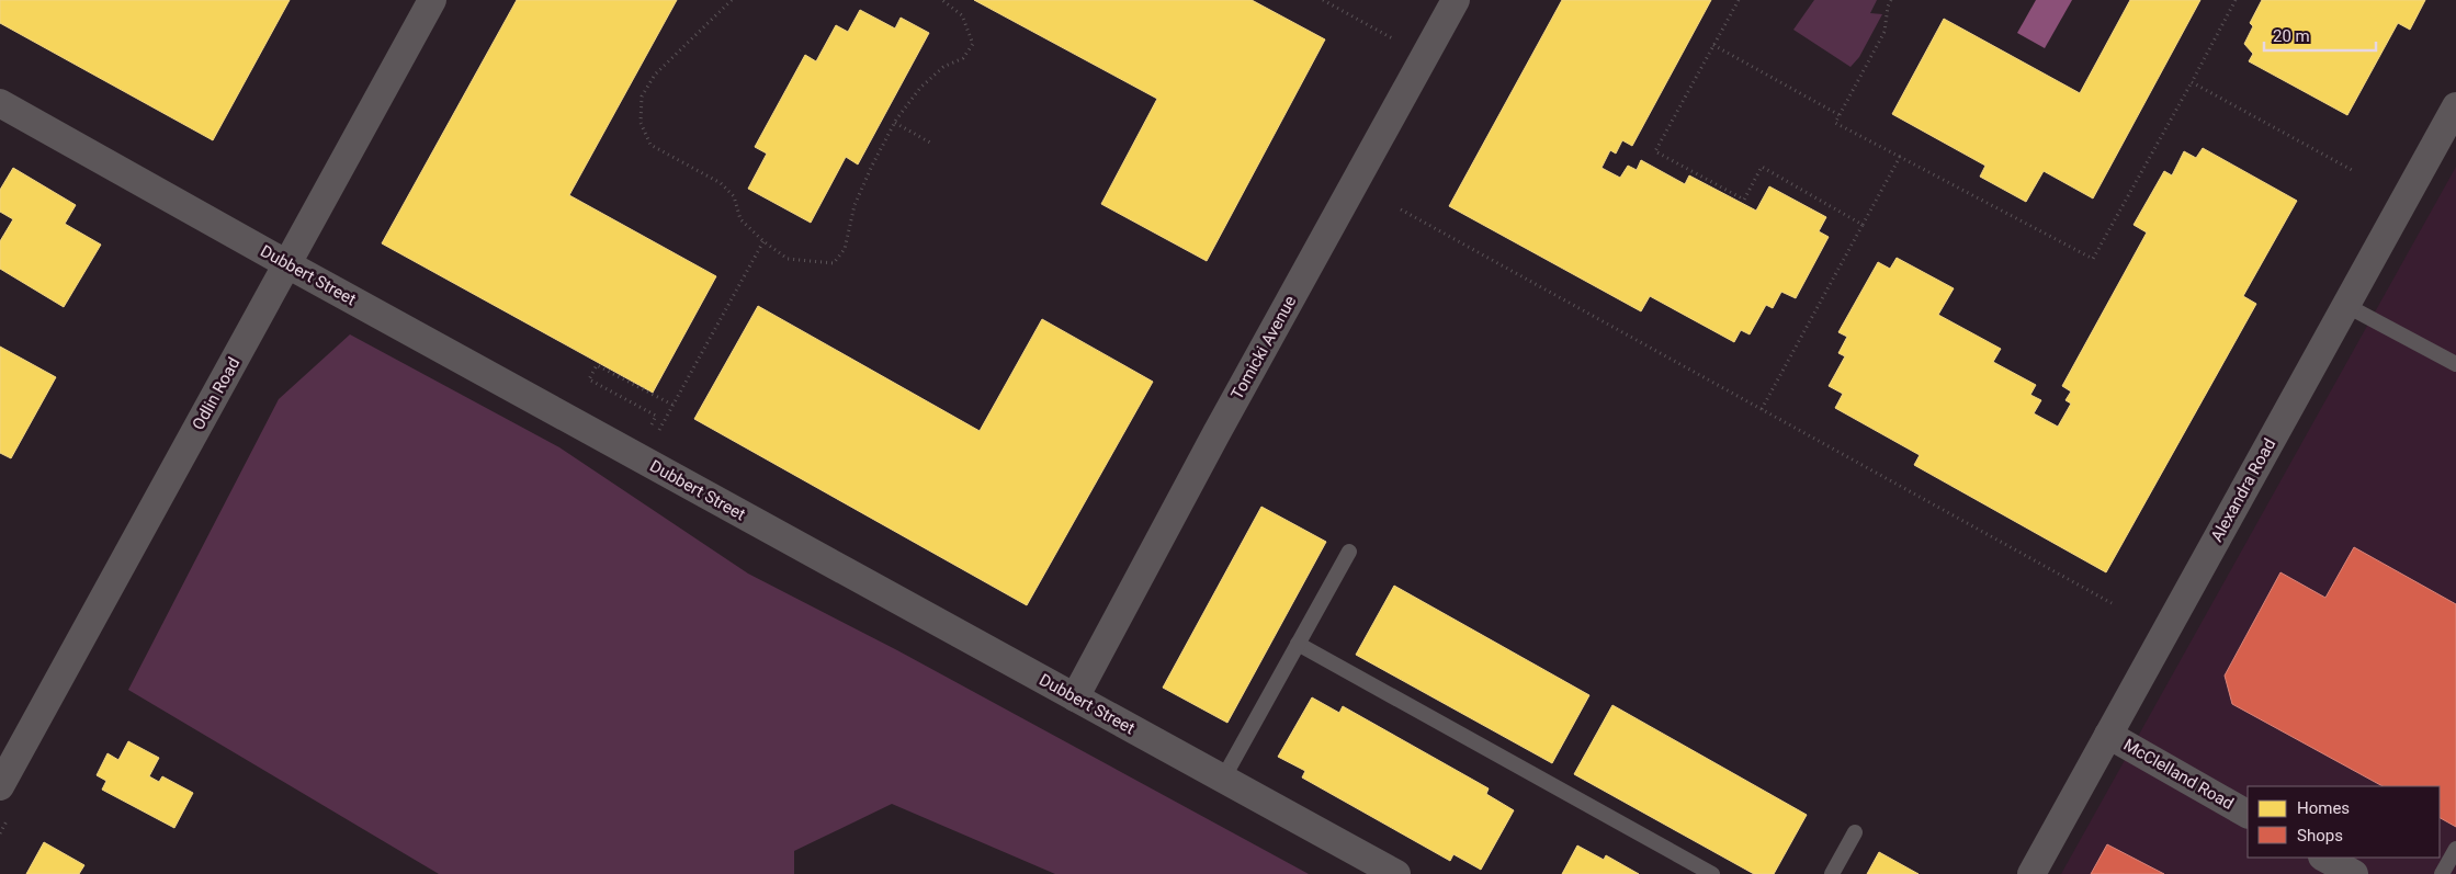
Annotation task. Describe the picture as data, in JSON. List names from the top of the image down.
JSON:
{
  "streets": {
    "street": [
      "Dubbert Street",
      "Tomicki Avenue",
      "Odlin Road",
      "Alexandra Road",
      "McClelland Road"
    ]
  },
  "crossings": [
    ["Dubbert Street", "Tomicki Avenue"],
    ["Dubbert Street", "Odlin Road"],
    ["Alexandra Road", "McClelland Road"]
  ],
  "legend": ["Homes", "Shops"],
  "scale_bar": "20 m"
}
